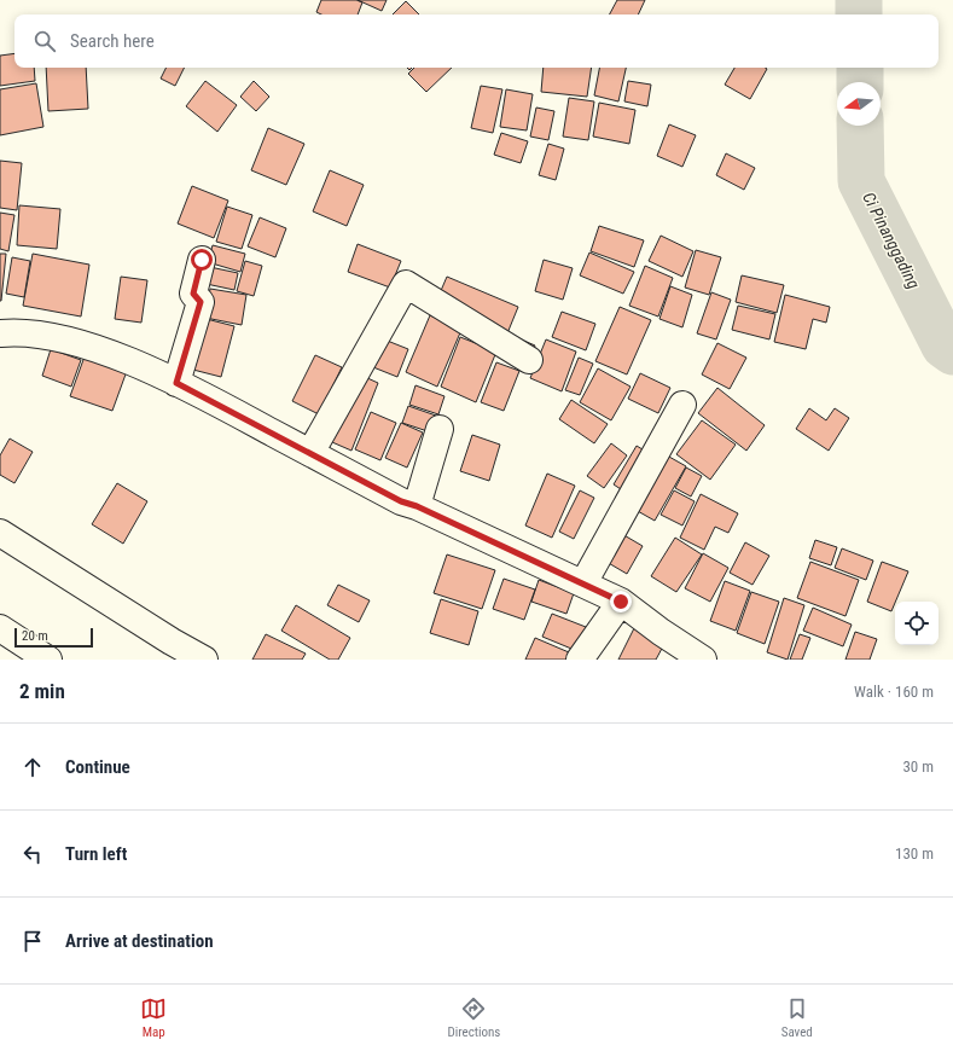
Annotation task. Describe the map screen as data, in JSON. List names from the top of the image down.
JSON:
{
  "water": ["Ci Pinanggading"],
  "scale_bar": "20 m",
  "north": "left",
  "page": {
    "search": "Search here",
    "scale": "20 m",
    "heading": ["2 min", "Walk · 160 m"],
    "list": [
      ["Continue", "30 m"],
      ["Turn left", "130 m"],
      "Arrive at destination"
    ],
    "nav": ["Map", "Directions", "Saved"]
  }
}
